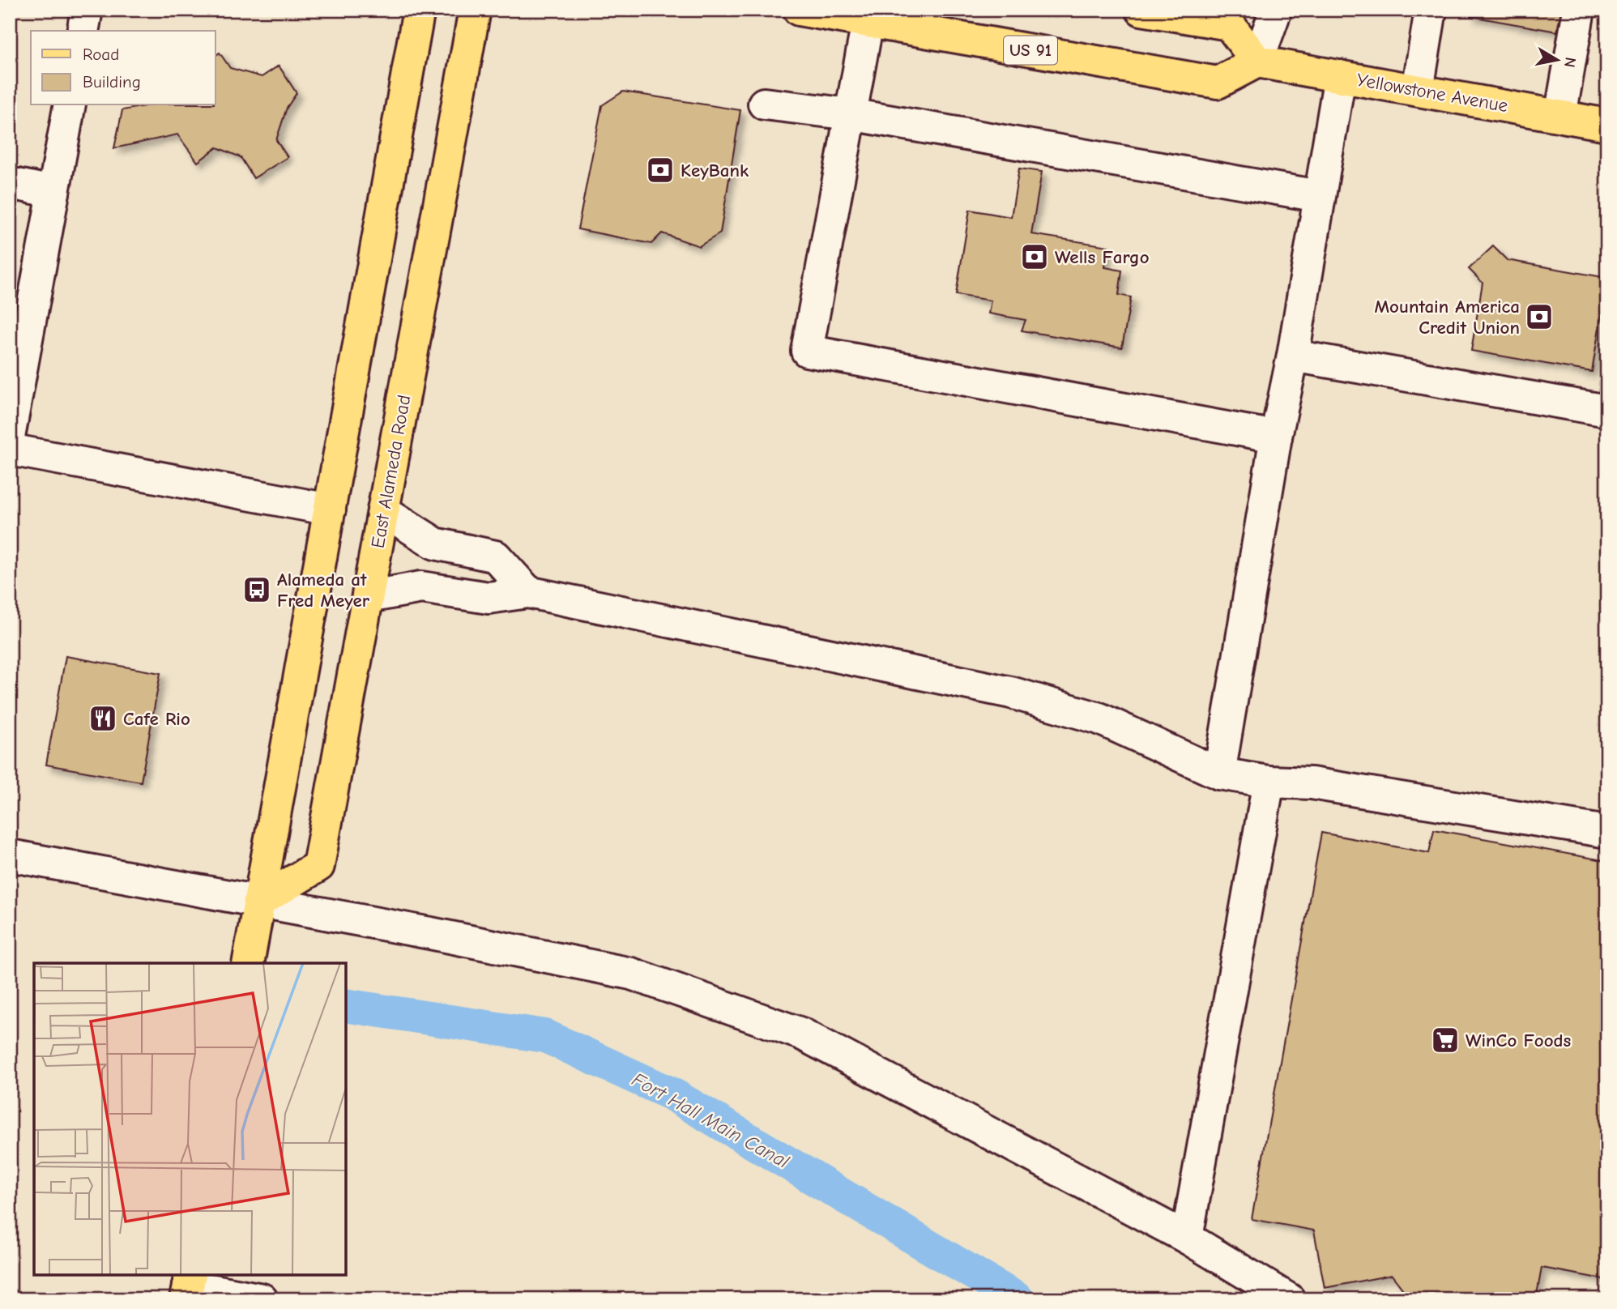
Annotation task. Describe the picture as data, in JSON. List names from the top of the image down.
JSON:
{
  "streets": {
    "main road": ["US 91", "Yellowstone Avenue", "East Alameda Road"]
  },
  "crossings": [
    ["US 91", "Yellowstone Avenue"]
  ],
  "water": ["Fort Hall Main Canal"],
  "places": {
    "bank": ["KeyBank", "Wells Fargo", "Mountain America Credit Union"],
    "bus stop": ["Alameda at Fred Meyer"],
    "restaurant": ["Cafe Rio"],
    "supermarket": ["WinCo Foods"]
  },
  "legend": ["Road", "Building"],
  "north": "right"
}
